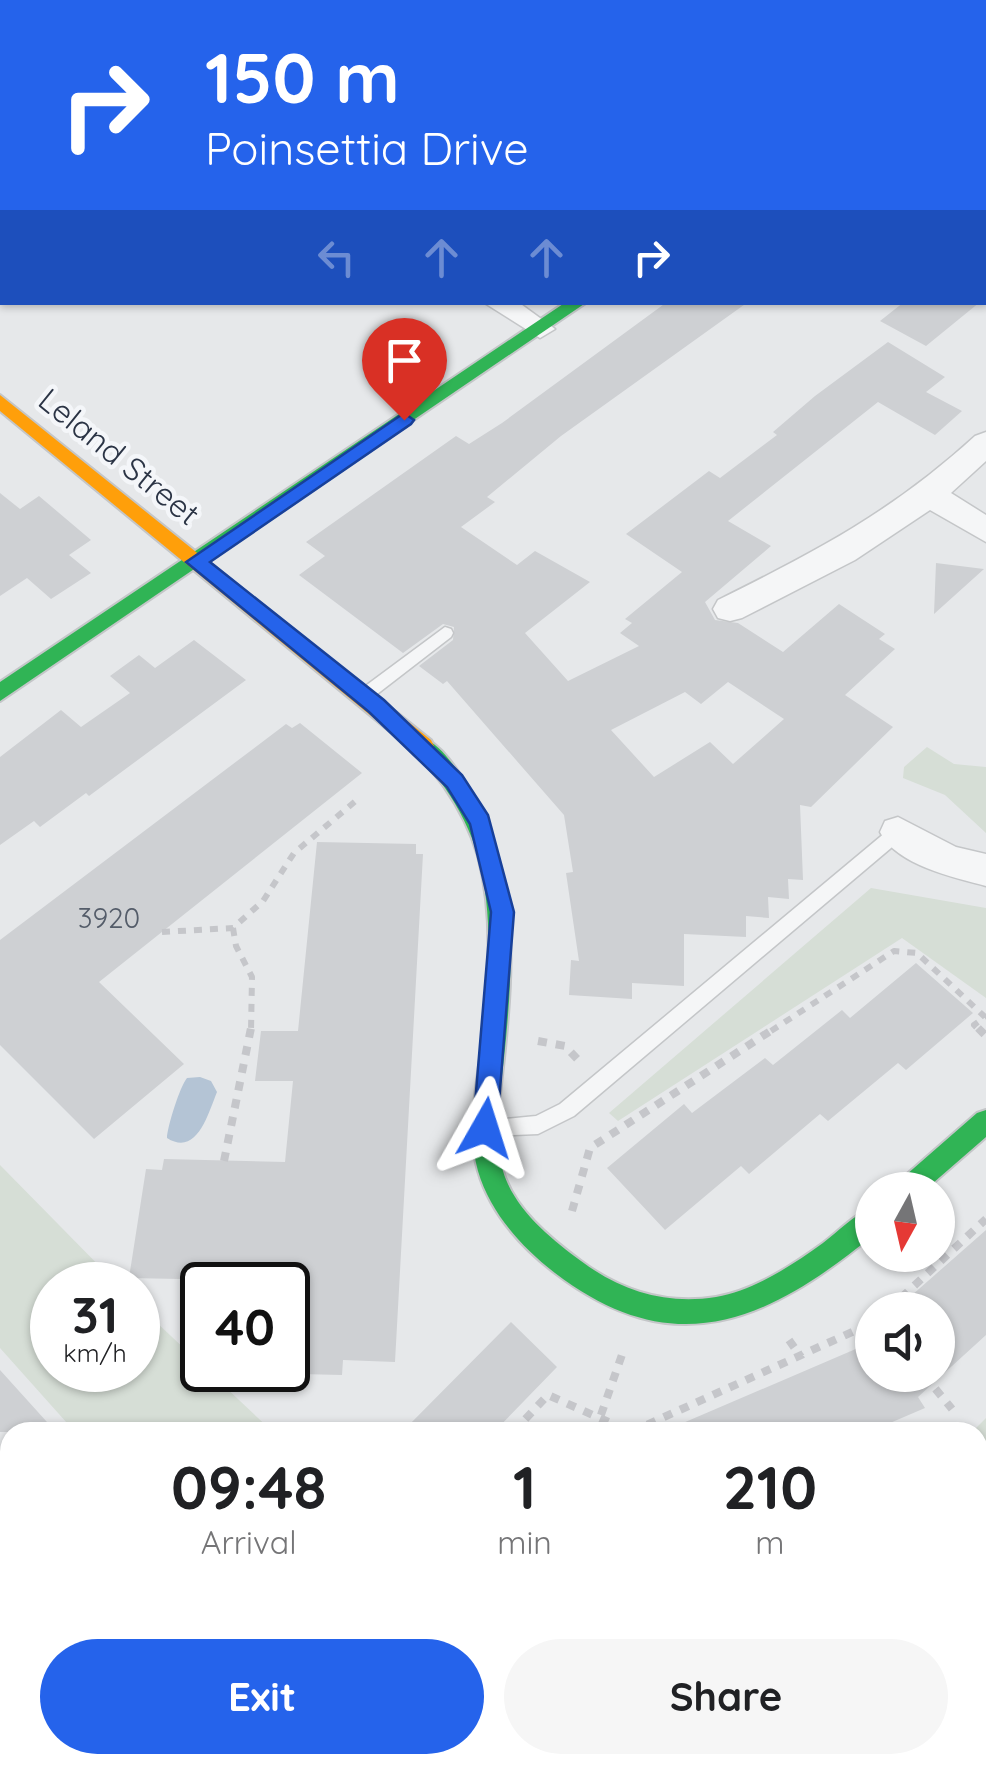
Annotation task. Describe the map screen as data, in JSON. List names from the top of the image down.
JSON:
{
  "streets": {
    "street": ["Leland Street"]
  },
  "house_numbers": ["3920"],
  "north": "bottom",
  "page": {
    "turn": ["150 m", "Poinsettia Drive"],
    "speed": "31 km/h",
    "limit": "40",
    "eta": [
      "09:48",
      "Arrival",
      "1",
      "min",
      "210",
      "m"
    ],
    "buttons": ["Exit", "Share"]
  }
}
